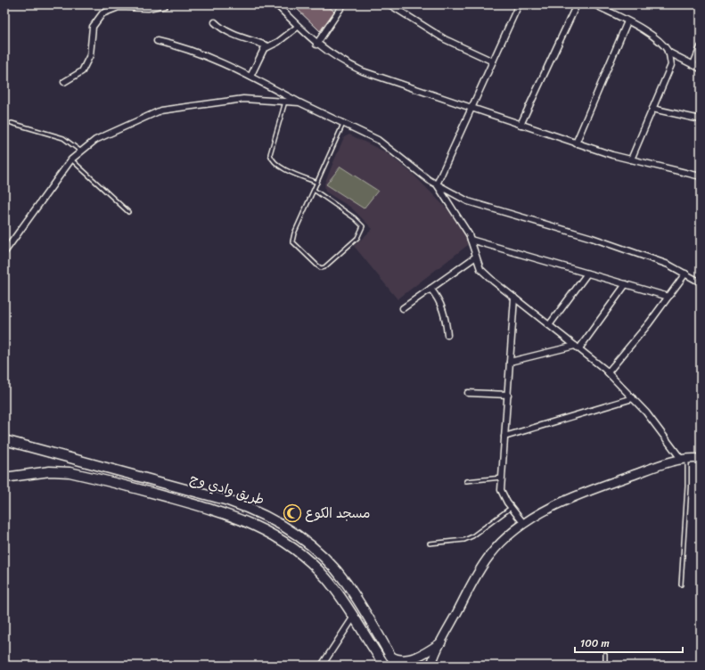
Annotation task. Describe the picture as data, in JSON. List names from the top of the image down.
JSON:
{
  "streets": {
    "main road": ["طريق وادي وج"]
  },
  "places": {
    "mosque": ["مسجد الكوع"]
  },
  "scale_bar": "100 m"
}
